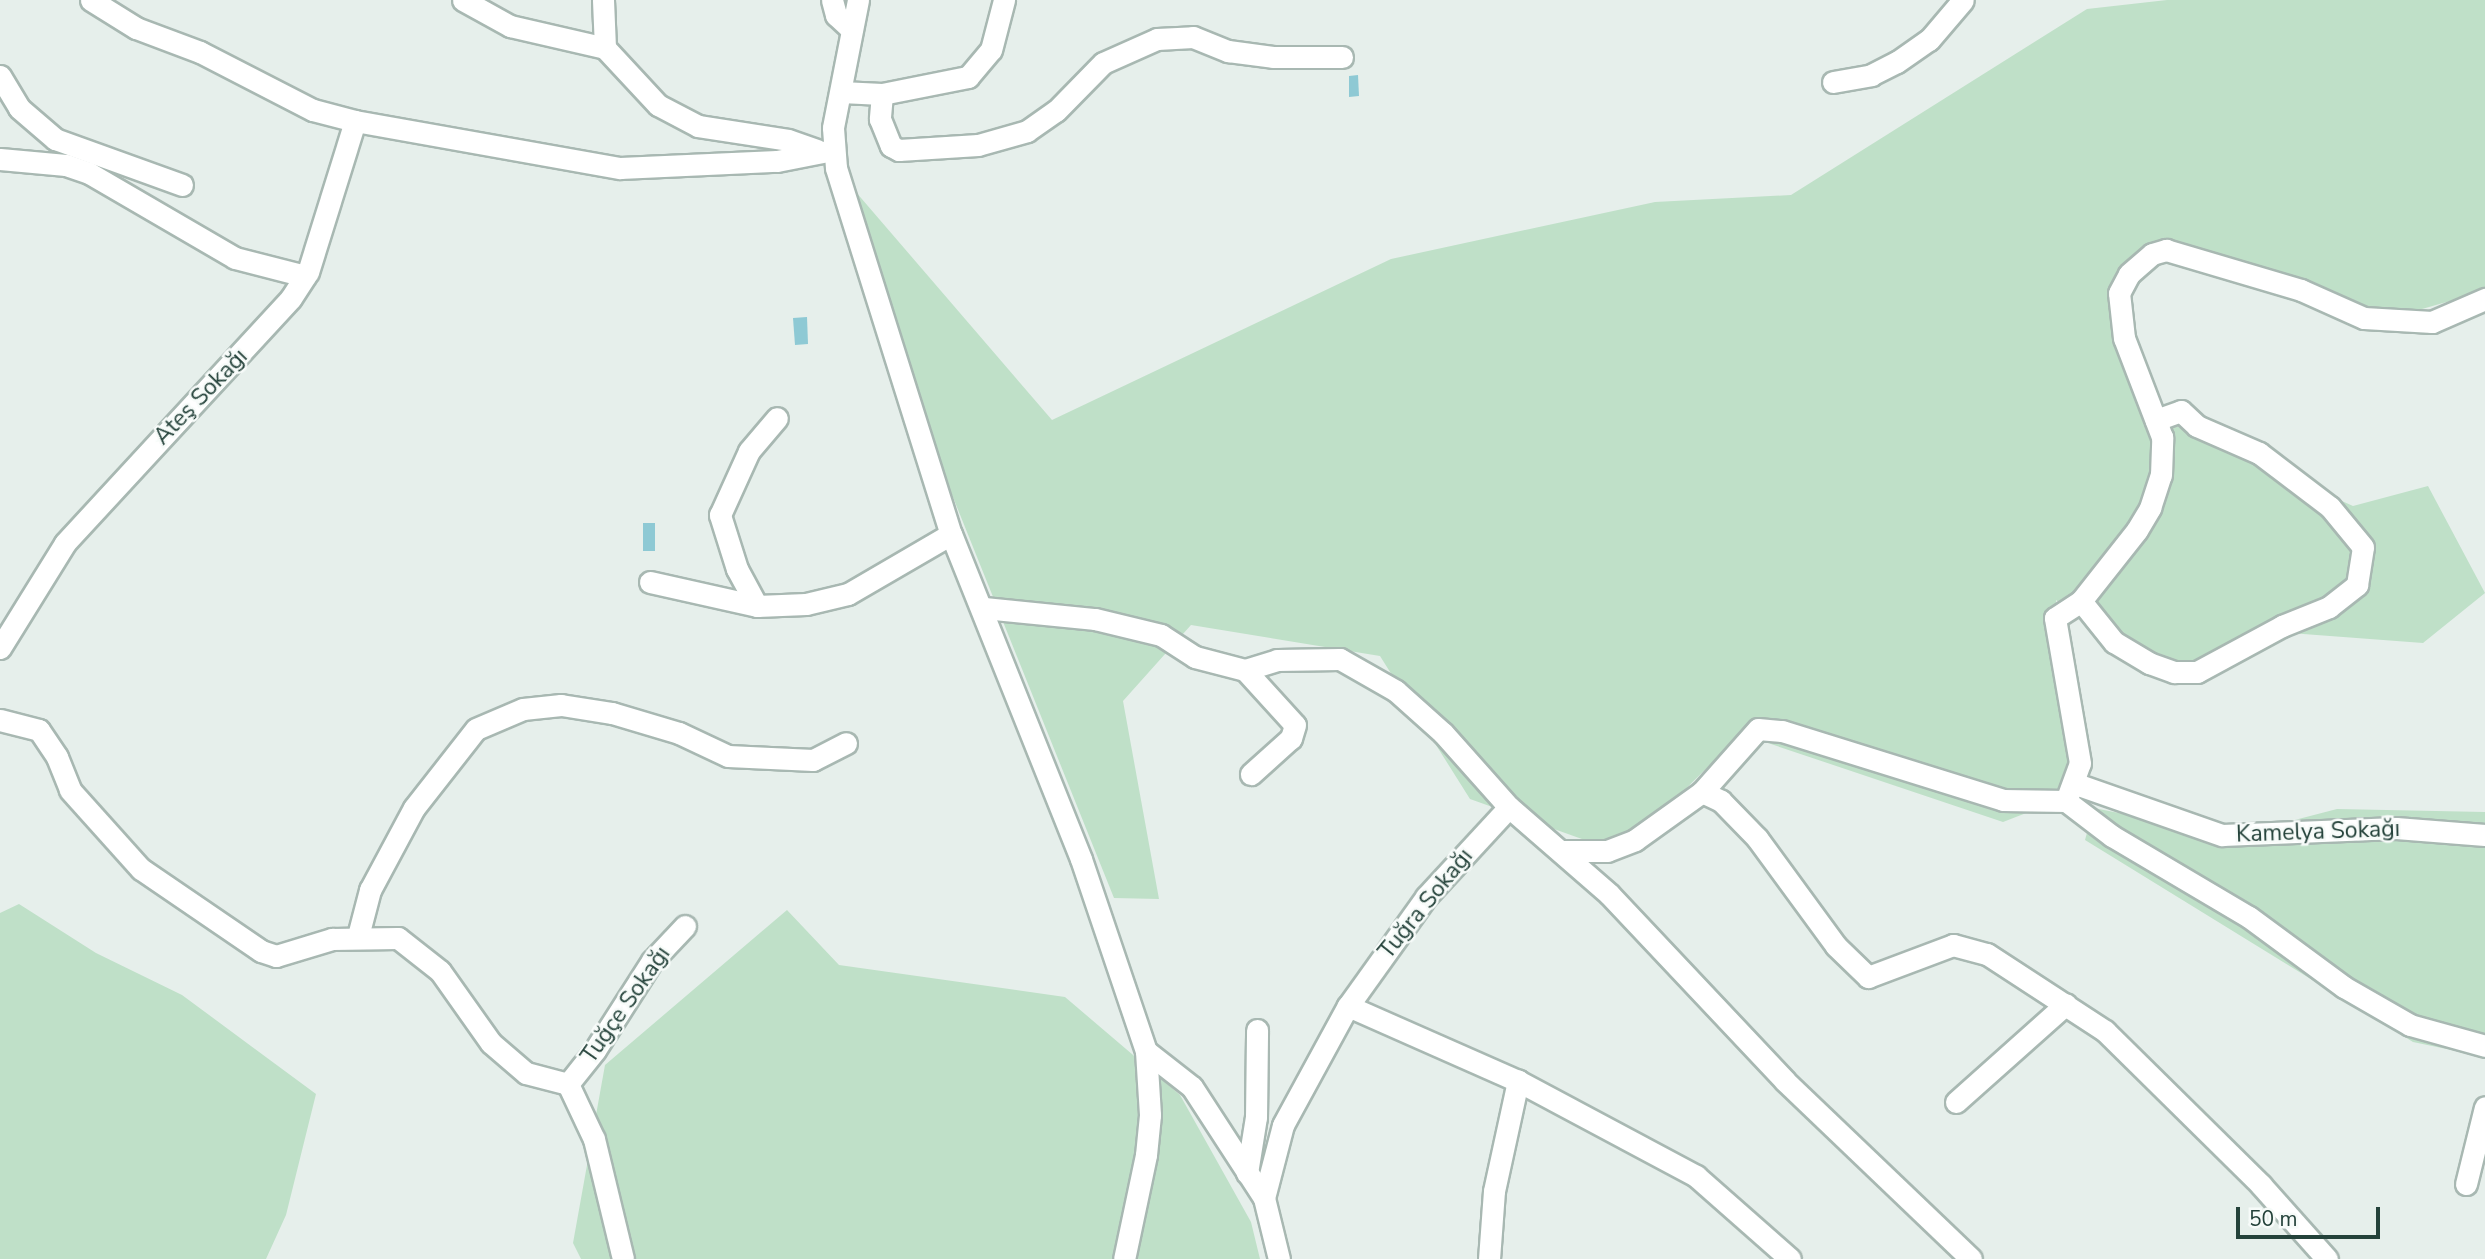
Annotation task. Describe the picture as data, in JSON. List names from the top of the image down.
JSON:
{
  "streets": {
    "street": [
      "Ateş Sokağı",
      "Kamelya Sokağı",
      "Tuğra Sokağı",
      "Tuğçe Sokağı"
    ]
  },
  "scale_bar": "50 m"
}
